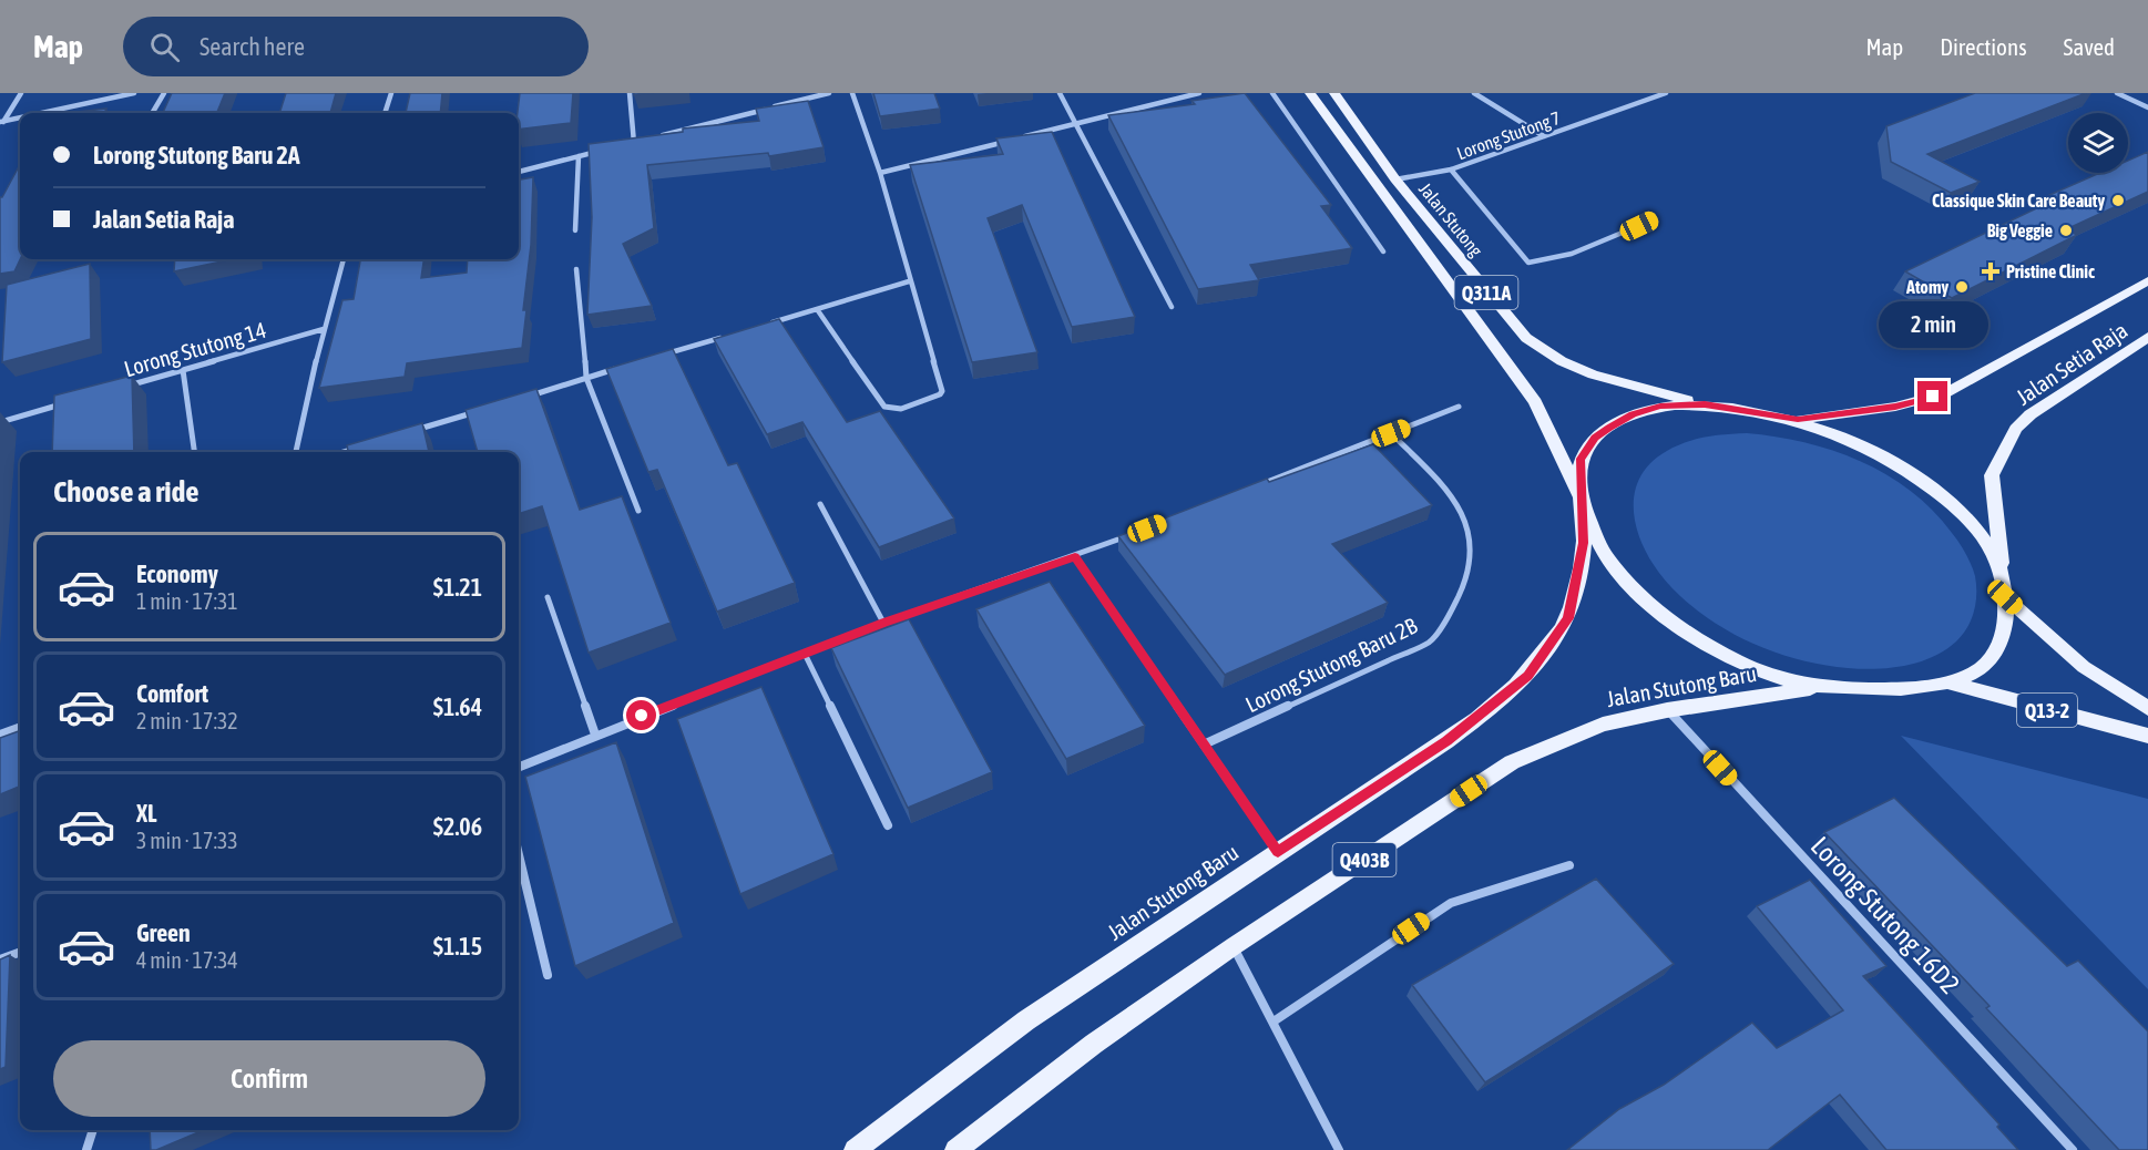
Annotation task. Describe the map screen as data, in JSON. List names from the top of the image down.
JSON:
{
  "streets": {
    "main road": [
      "Jalan Stutong",
      "Q311A",
      "Jalan Setia Raja",
      "Jalan Stutong Baru",
      "Q13-2",
      "Q403B"
    ],
    "street": [
      "Lorong Stutong 7",
      "Lorong Stutong 14",
      "Lorong Stutong Baru 2B",
      "Lorong Stutong 16D2"
    ]
  },
  "crossings": [
    ["Lorong Stutong 7", "Jalan Stutong"],
    ["Jalan Stutong", "Jalan Stutong Baru"],
    ["Jalan Setia Raja", "Q13-2"],
    ["Jalan Stutong Baru", "Lorong Stutong 16D2"]
  ],
  "places": {
    "other": ["Classique Skin Care Beauty", "Big Veggie", "Atomy"],
    "health": ["Pristine Clinic"]
  },
  "page": {
    "header": "Map",
    "search": "Search here",
    "nav": ["Map", "Directions", "Saved"],
    "banner": ["Lorong Stutong Baru 2A", "Jalan Setia Raja"],
    "bubble": "2 min",
    "heading": "Choose a ride",
    "list": [
      {
        "name": "Economy",
        "note": "1 min · 17:31",
        "value": "$1.21"
      },
      {
        "name": "Comfort",
        "note": "2 min · 17:32",
        "value": "$1.64"
      },
      {
        "name": "XL",
        "note": "3 min · 17:33",
        "value": "$2.06"
      },
      {
        "name": "Green",
        "note": "4 min · 17:34",
        "value": "$1.15"
      }
    ],
    "buttons": "Confirm"
  }
}
